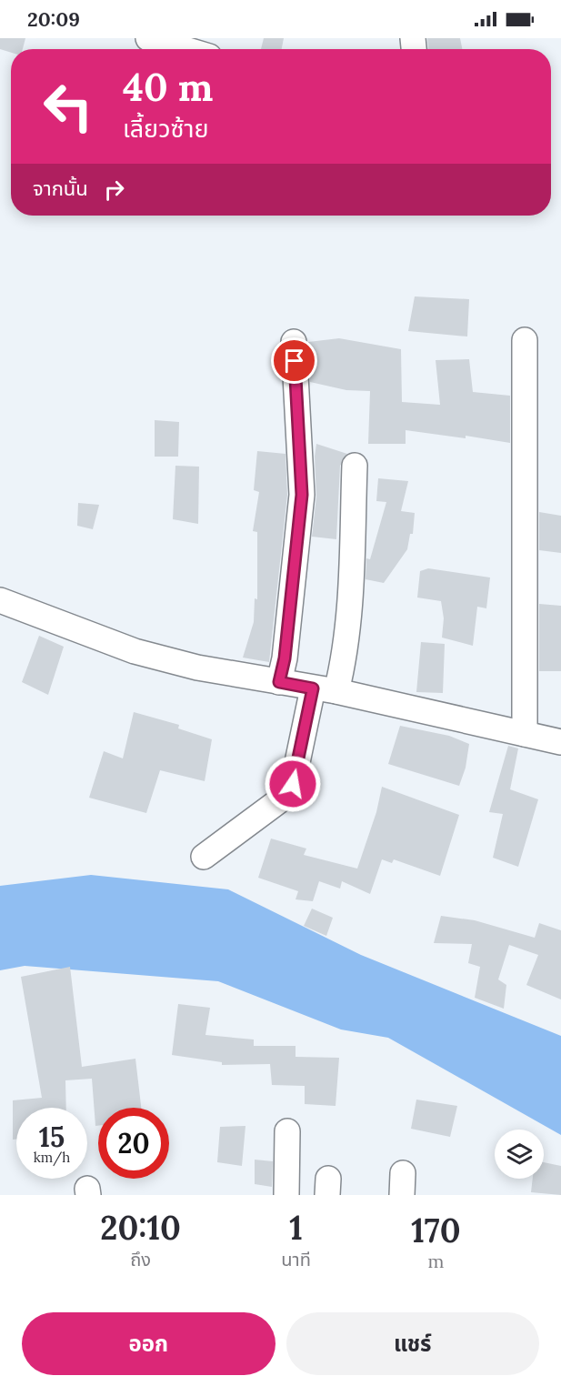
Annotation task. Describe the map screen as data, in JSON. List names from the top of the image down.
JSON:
{
  "page": {
    "status": "20:09",
    "turn": ["40 m", "เลี้ยวซ้าย"],
    "then": "จากนั้น",
    "speed": "15 km/h",
    "limit": "20",
    "eta": [
      "20:10",
      "ถึง",
      "1",
      "นาที",
      "170",
      "m"
    ],
    "buttons": ["ออก", "แชร์"]
  }
}
